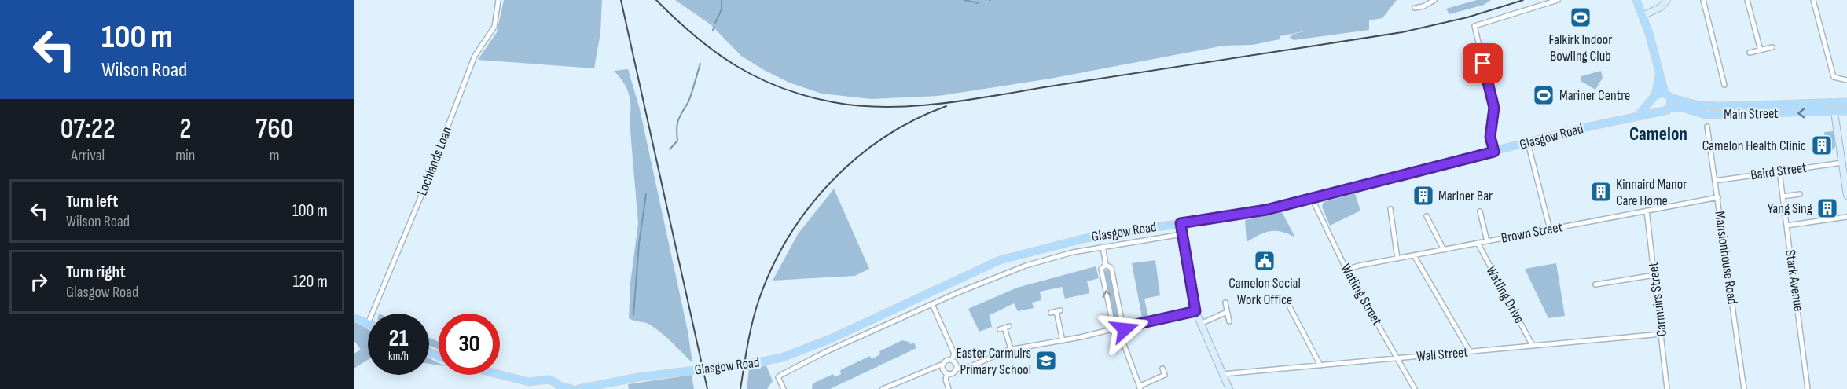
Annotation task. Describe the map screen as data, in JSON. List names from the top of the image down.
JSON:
{
  "streets": {
    "main road": ["Main Street", "Glasgow Road"],
    "street": [
      "Lochlands Loan",
      "Baird Street",
      "Brown Street",
      "Mansionhouse Road",
      "Stark Avenue",
      "Watling Street",
      "Watling Drive",
      "Carmuirs Street",
      "Wall Street"
    ]
  },
  "crossings": [
    ["Main Street", "Glasgow Road"],
    ["Glasgow Road", "Watling Street"],
    ["Baird Street", "Mansionhouse Road"],
    ["Baird Street", "Stark Avenue"],
    ["Brown Street", "Mansionhouse Road"],
    ["Brown Street", "Watling Street"],
    ["Brown Street", "Watling Drive"],
    ["Brown Street", "Carmuirs Street"],
    ["Watling Street", "Wall Street"],
    ["Watling Drive", "Wall Street"],
    ["Carmuirs Street", "Wall Street"]
  ],
  "districts": ["Camelon"],
  "places": {
    "sports": ["Falkirk Indoor Bowling Club", "Mariner Centre"],
    "building": [
      "Camelon Health Clinic",
      "Kinnaird Manor Care Home",
      "Mariner Bar",
      "Yang Sing"
    ],
    "public building": ["Camelon Social Work Office"],
    "school or university": ["Easter Carmuirs Primary School"]
  },
  "page": {
    "turn": ["100 m", "Wilson Road"],
    "eta": [
      "07:22",
      "Arrival",
      "2",
      "min",
      "760",
      "m"
    ],
    "list": [
      {
        "name": "Turn left",
        "note": "Wilson Road",
        "value": "100 m"
      },
      {
        "name": "Turn right",
        "note": "Glasgow Road",
        "value": "120 m"
      }
    ],
    "speed": "21 km/h",
    "limit": "30"
  }
}
